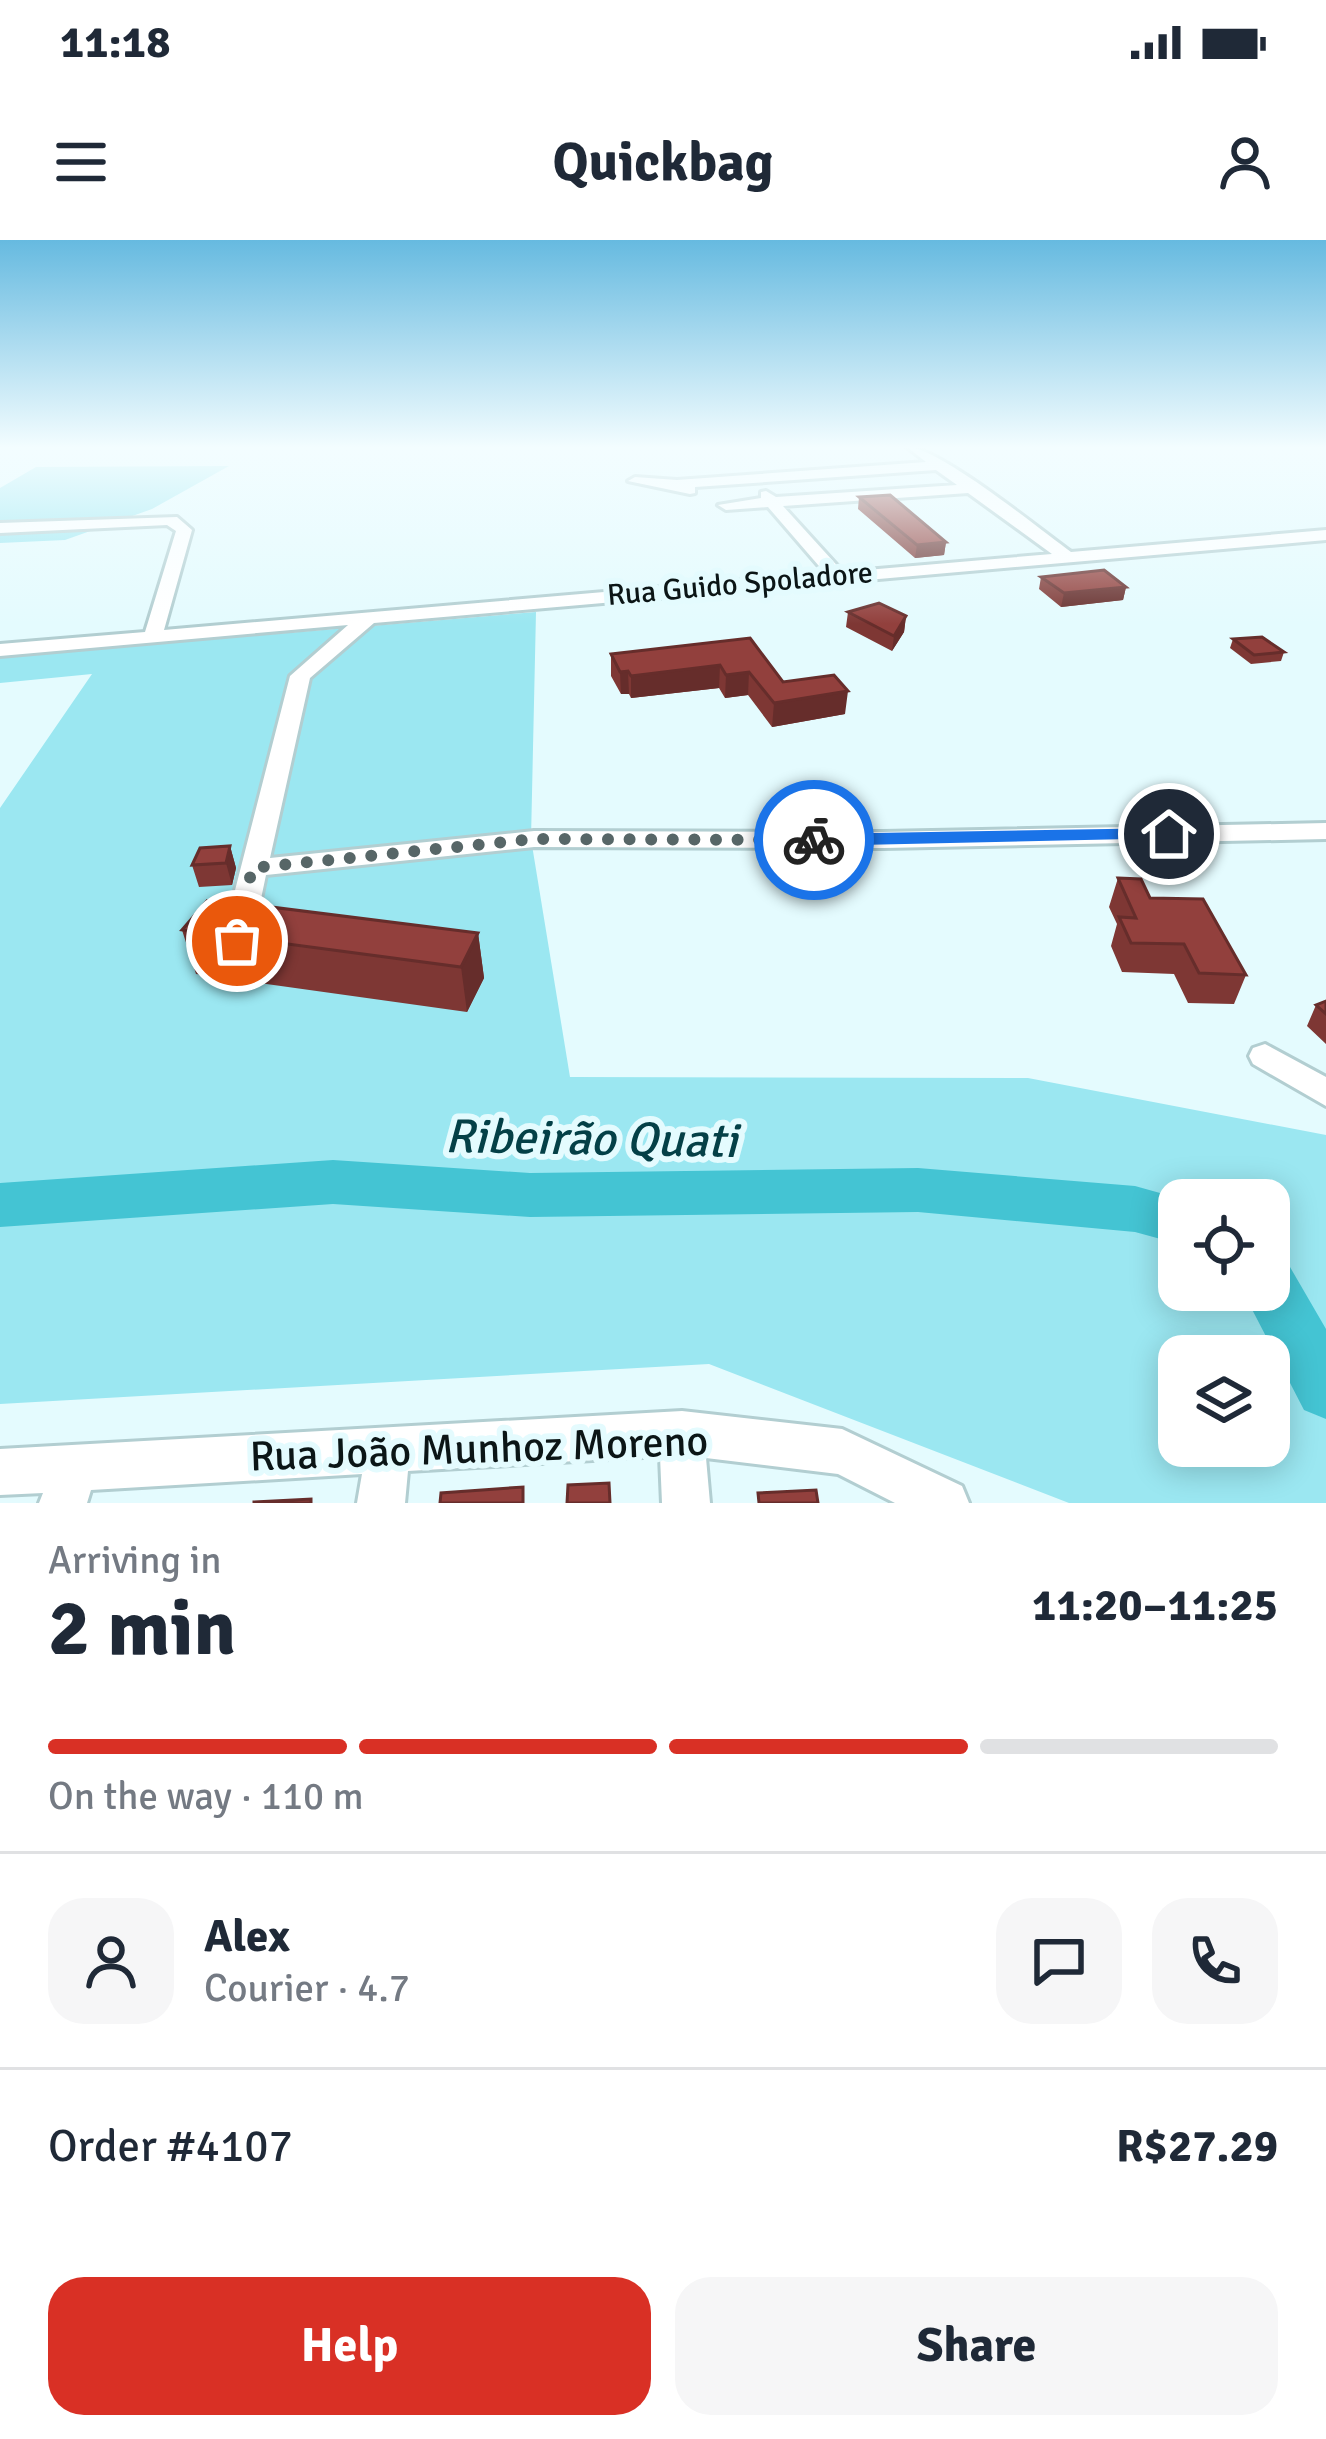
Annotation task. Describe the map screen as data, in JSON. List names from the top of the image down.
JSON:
{
  "streets": {
    "street": ["Rua Guido Spoladore", "Rua João Munhoz Moreno"]
  },
  "water": ["Ribeirão Quati"],
  "page": {
    "status": "11:18",
    "header": "Quickbag",
    "heading": ["2 min", "Arriving in", "11:20–11:25"],
    "panel": [
      "Alex",
      "Courier · 4.7",
      "Order #4107",
      "R$27.29"
    ],
    "bar": "On the way · 110 m",
    "buttons": ["Help", "Share"]
  }
}
